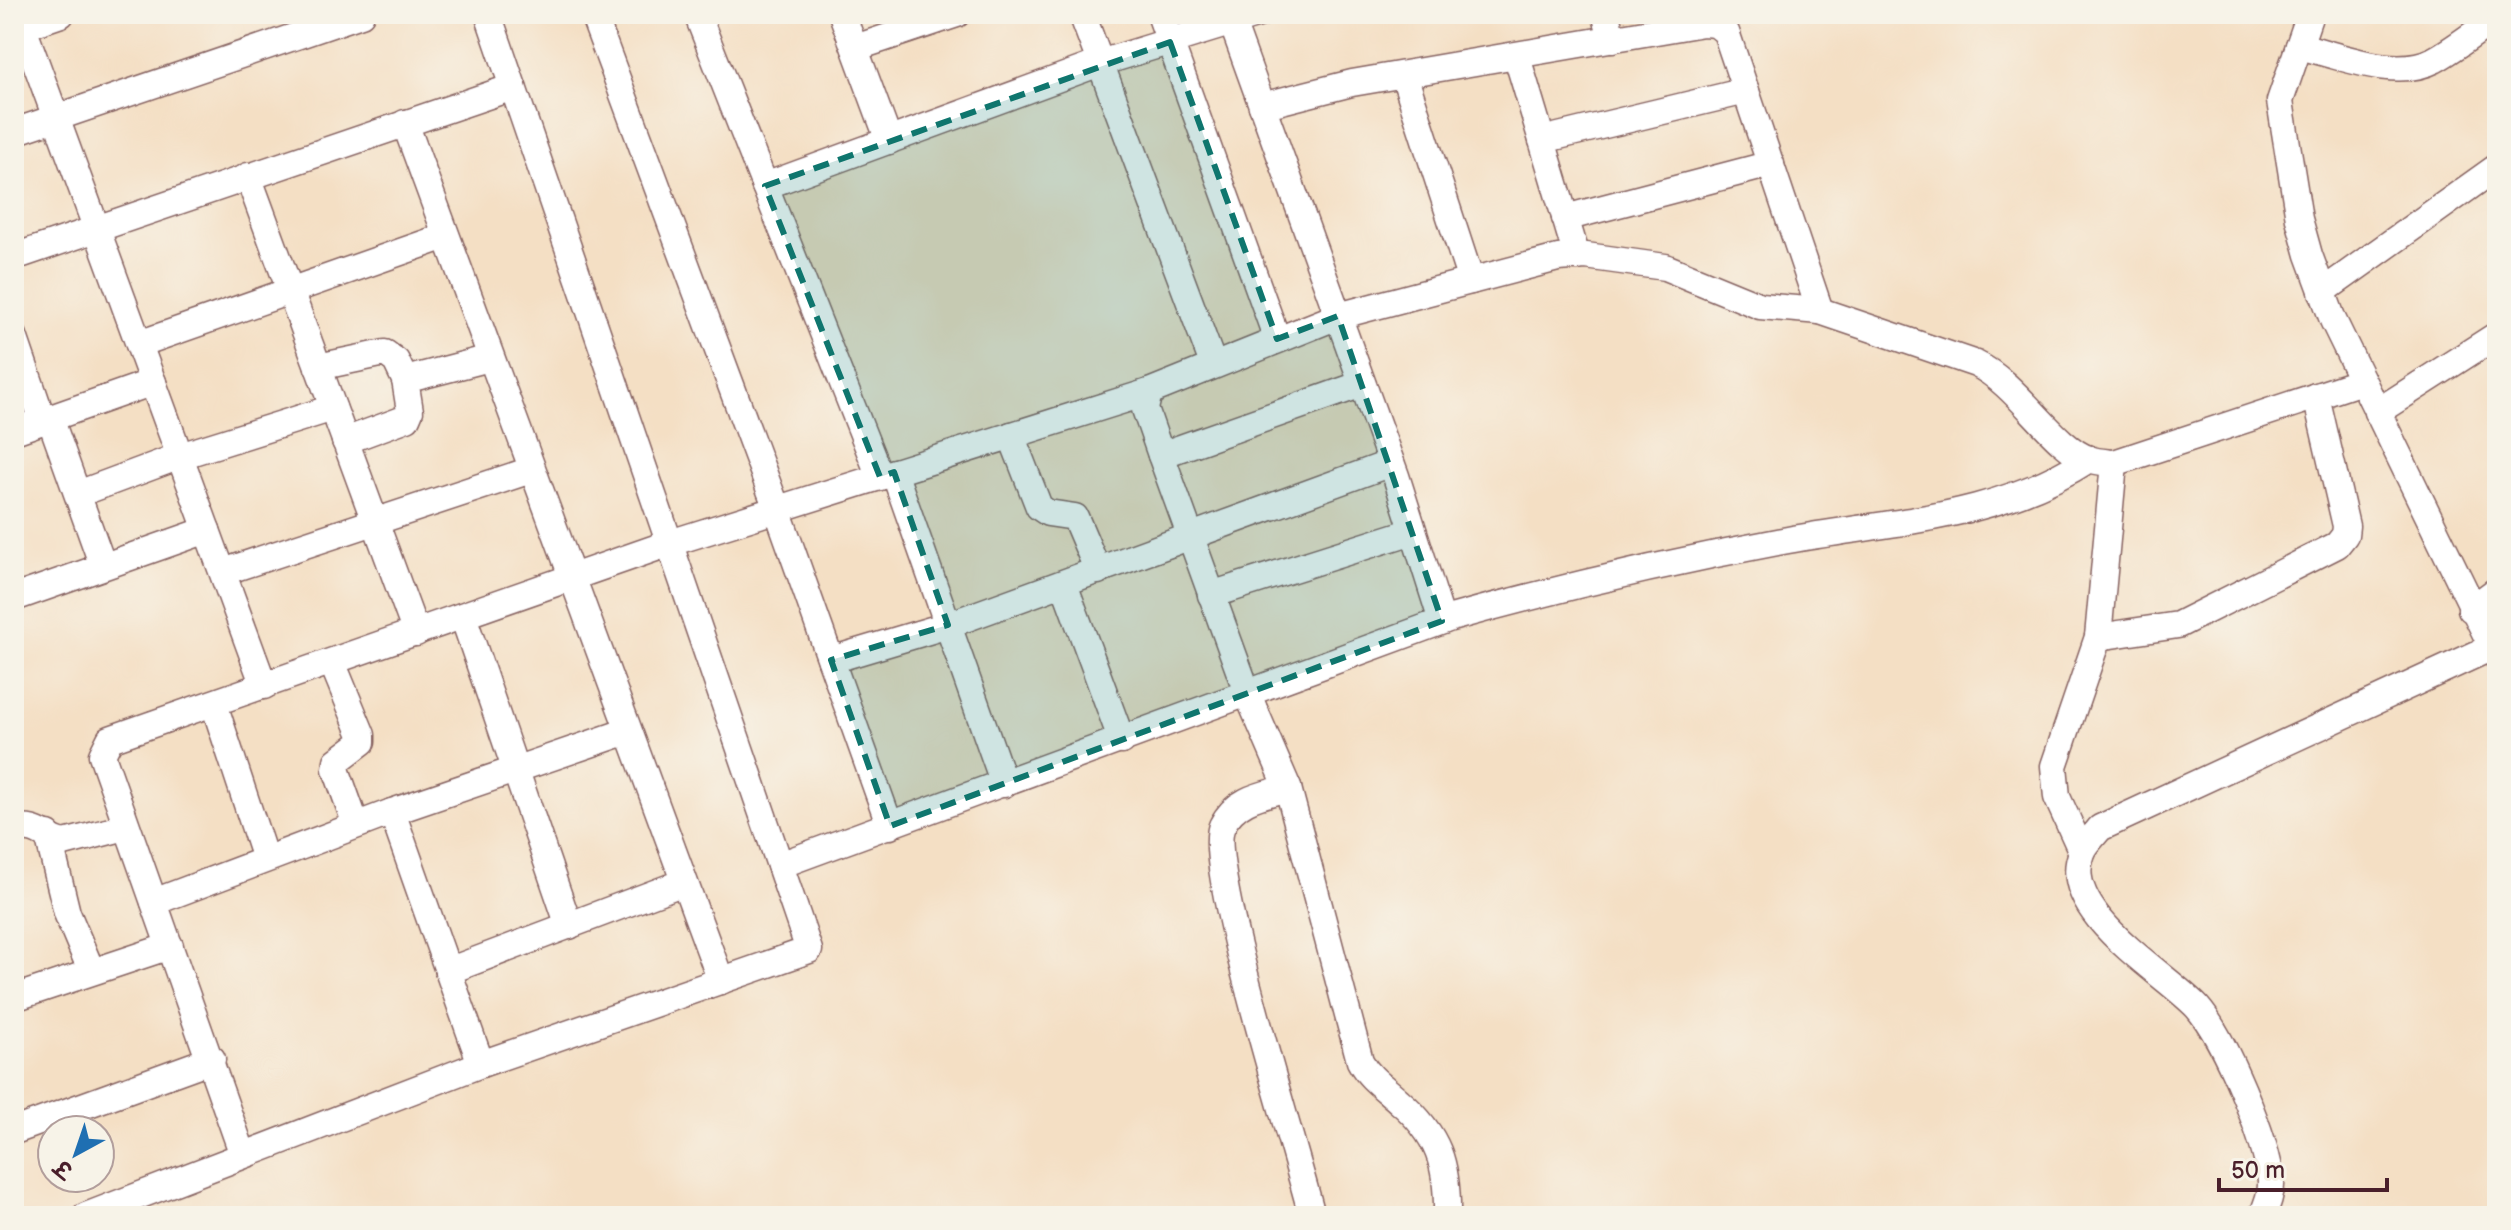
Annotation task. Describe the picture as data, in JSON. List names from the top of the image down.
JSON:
{
  "scale_bar": "50 m",
  "north": "bottom left"
}
